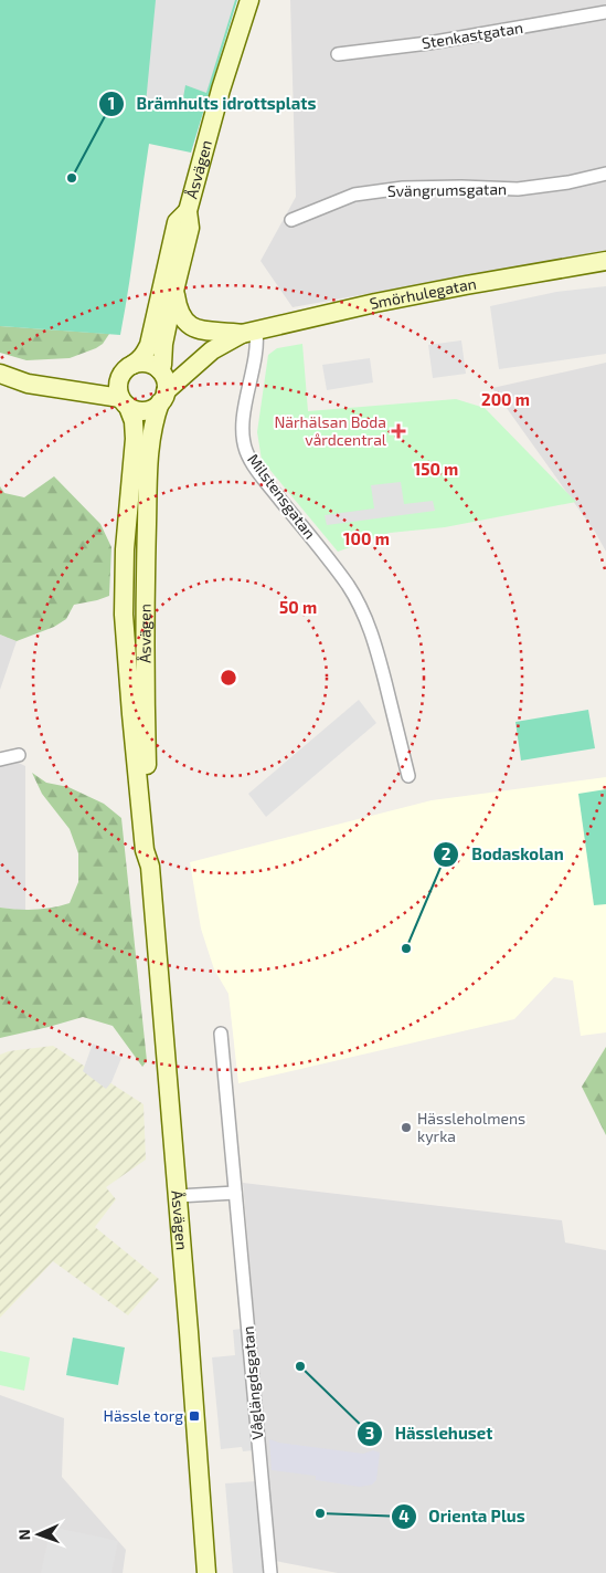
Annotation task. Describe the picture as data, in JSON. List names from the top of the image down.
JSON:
{
  "streets": {
    "street": [
      "Stenkastgatan",
      "Åsvägen",
      "Svängrumsgatan",
      "Smörhulegatan",
      "Milstensgatan",
      "Våglängdsgatan"
    ]
  },
  "crossings": [
    ["Åsvägen", "Smörhulegatan"],
    ["Smörhulegatan", "Milstensgatan"]
  ],
  "places": {
    "other": [
      "Brämhults idrottsplats",
      "Bodaskolan",
      "Hässleholmens kyrka",
      "Hässlehuset",
      "Orienta Plus"
    ],
    "health": ["Närhälsan Boda vårdcentral"],
    "transit": ["Hässle torg"]
  },
  "north": "left",
  "rings": [
    "200 m",
    "150 m",
    "100 m",
    "50 m"
  ]
}
